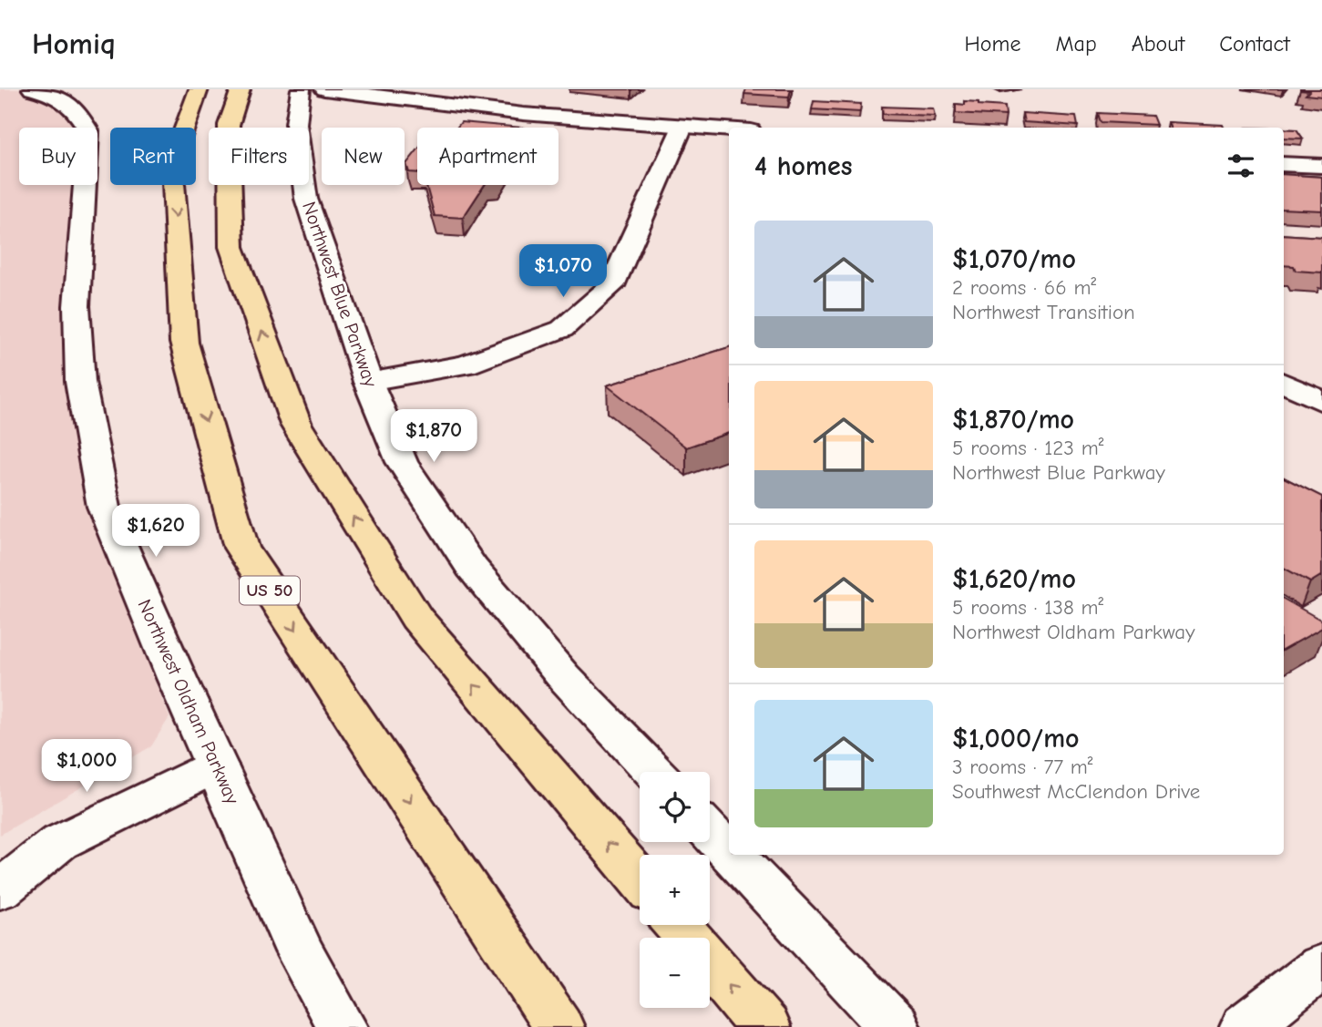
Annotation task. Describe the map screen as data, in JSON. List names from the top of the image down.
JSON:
{
  "streets": {
    "highway": ["US 50"],
    "street": ["Northwest Blue Parkway", "Northwest Oldham Parkway"]
  },
  "page": {
    "header": "Homiq",
    "nav": [
      "Home",
      "Map",
      "About",
      "Contact"
    ],
    "chip": [
      "Buy",
      "Rent",
      "Filters",
      "New",
      "Apartment"
    ],
    "heading": "4 homes",
    "list": [
      {
        "name": "$1,070/mo",
        "note": "2 rooms · 66 m² · Northwest Transition"
      },
      {
        "name": "$1,870/mo",
        "note": "5 rooms · 123 m² · Northwest Blue Parkway"
      },
      {
        "name": "$1,620/mo",
        "note": "5 rooms · 138 m² · Northwest Oldham Parkway"
      },
      {
        "name": "$1,000/mo",
        "note": "3 rooms · 77 m² · Southwest McClendon Drive"
      }
    ],
    "price": [
      "$1,070",
      "$1,870",
      "$1,620",
      "$1,000"
    ],
    "map_buttons": ["+", "−"]
  }
}
